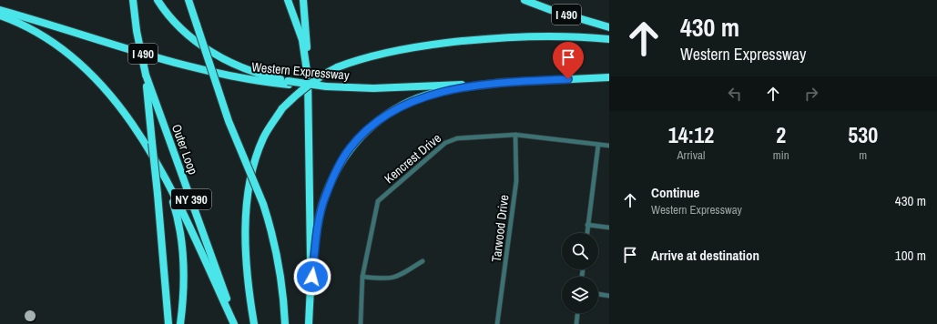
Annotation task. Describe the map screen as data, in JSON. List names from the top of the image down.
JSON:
{
  "streets": {
    "highway": [
      "I 490",
      "Western Expressway",
      "Outer Loop",
      "NY 390"
    ],
    "street": ["Kencrest Drive", "Tarwood Drive"]
  },
  "crossings": [
    ["Kencrest Drive", "Tarwood Drive"]
  ],
  "page": {
    "turn": ["430 m", "Western Expressway"],
    "eta": [
      "14:12",
      "Arrival",
      "2",
      "min",
      "530",
      "m"
    ],
    "list": [
      {
        "name": "Continue",
        "note": "Western Expressway",
        "value": "430 m"
      },
      {
        "name": "Arrive at destination",
        "value": "100 m"
      }
    ]
  }
}
